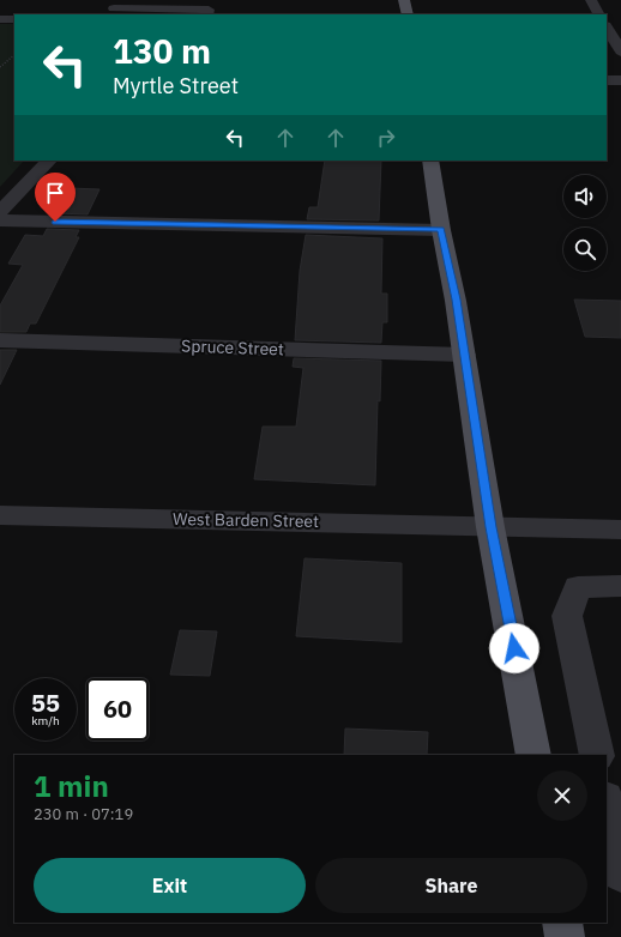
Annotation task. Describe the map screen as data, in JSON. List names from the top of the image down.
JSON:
{
  "streets": {
    "street": ["Spruce Street", "West Barden Street"]
  },
  "page": {
    "turn": ["130 m", "Myrtle Street"],
    "speed": "55 km/h",
    "limit": "60",
    "heading": ["1 min", "230 m · 07:19"],
    "buttons": ["Exit", "Share"]
  }
}
